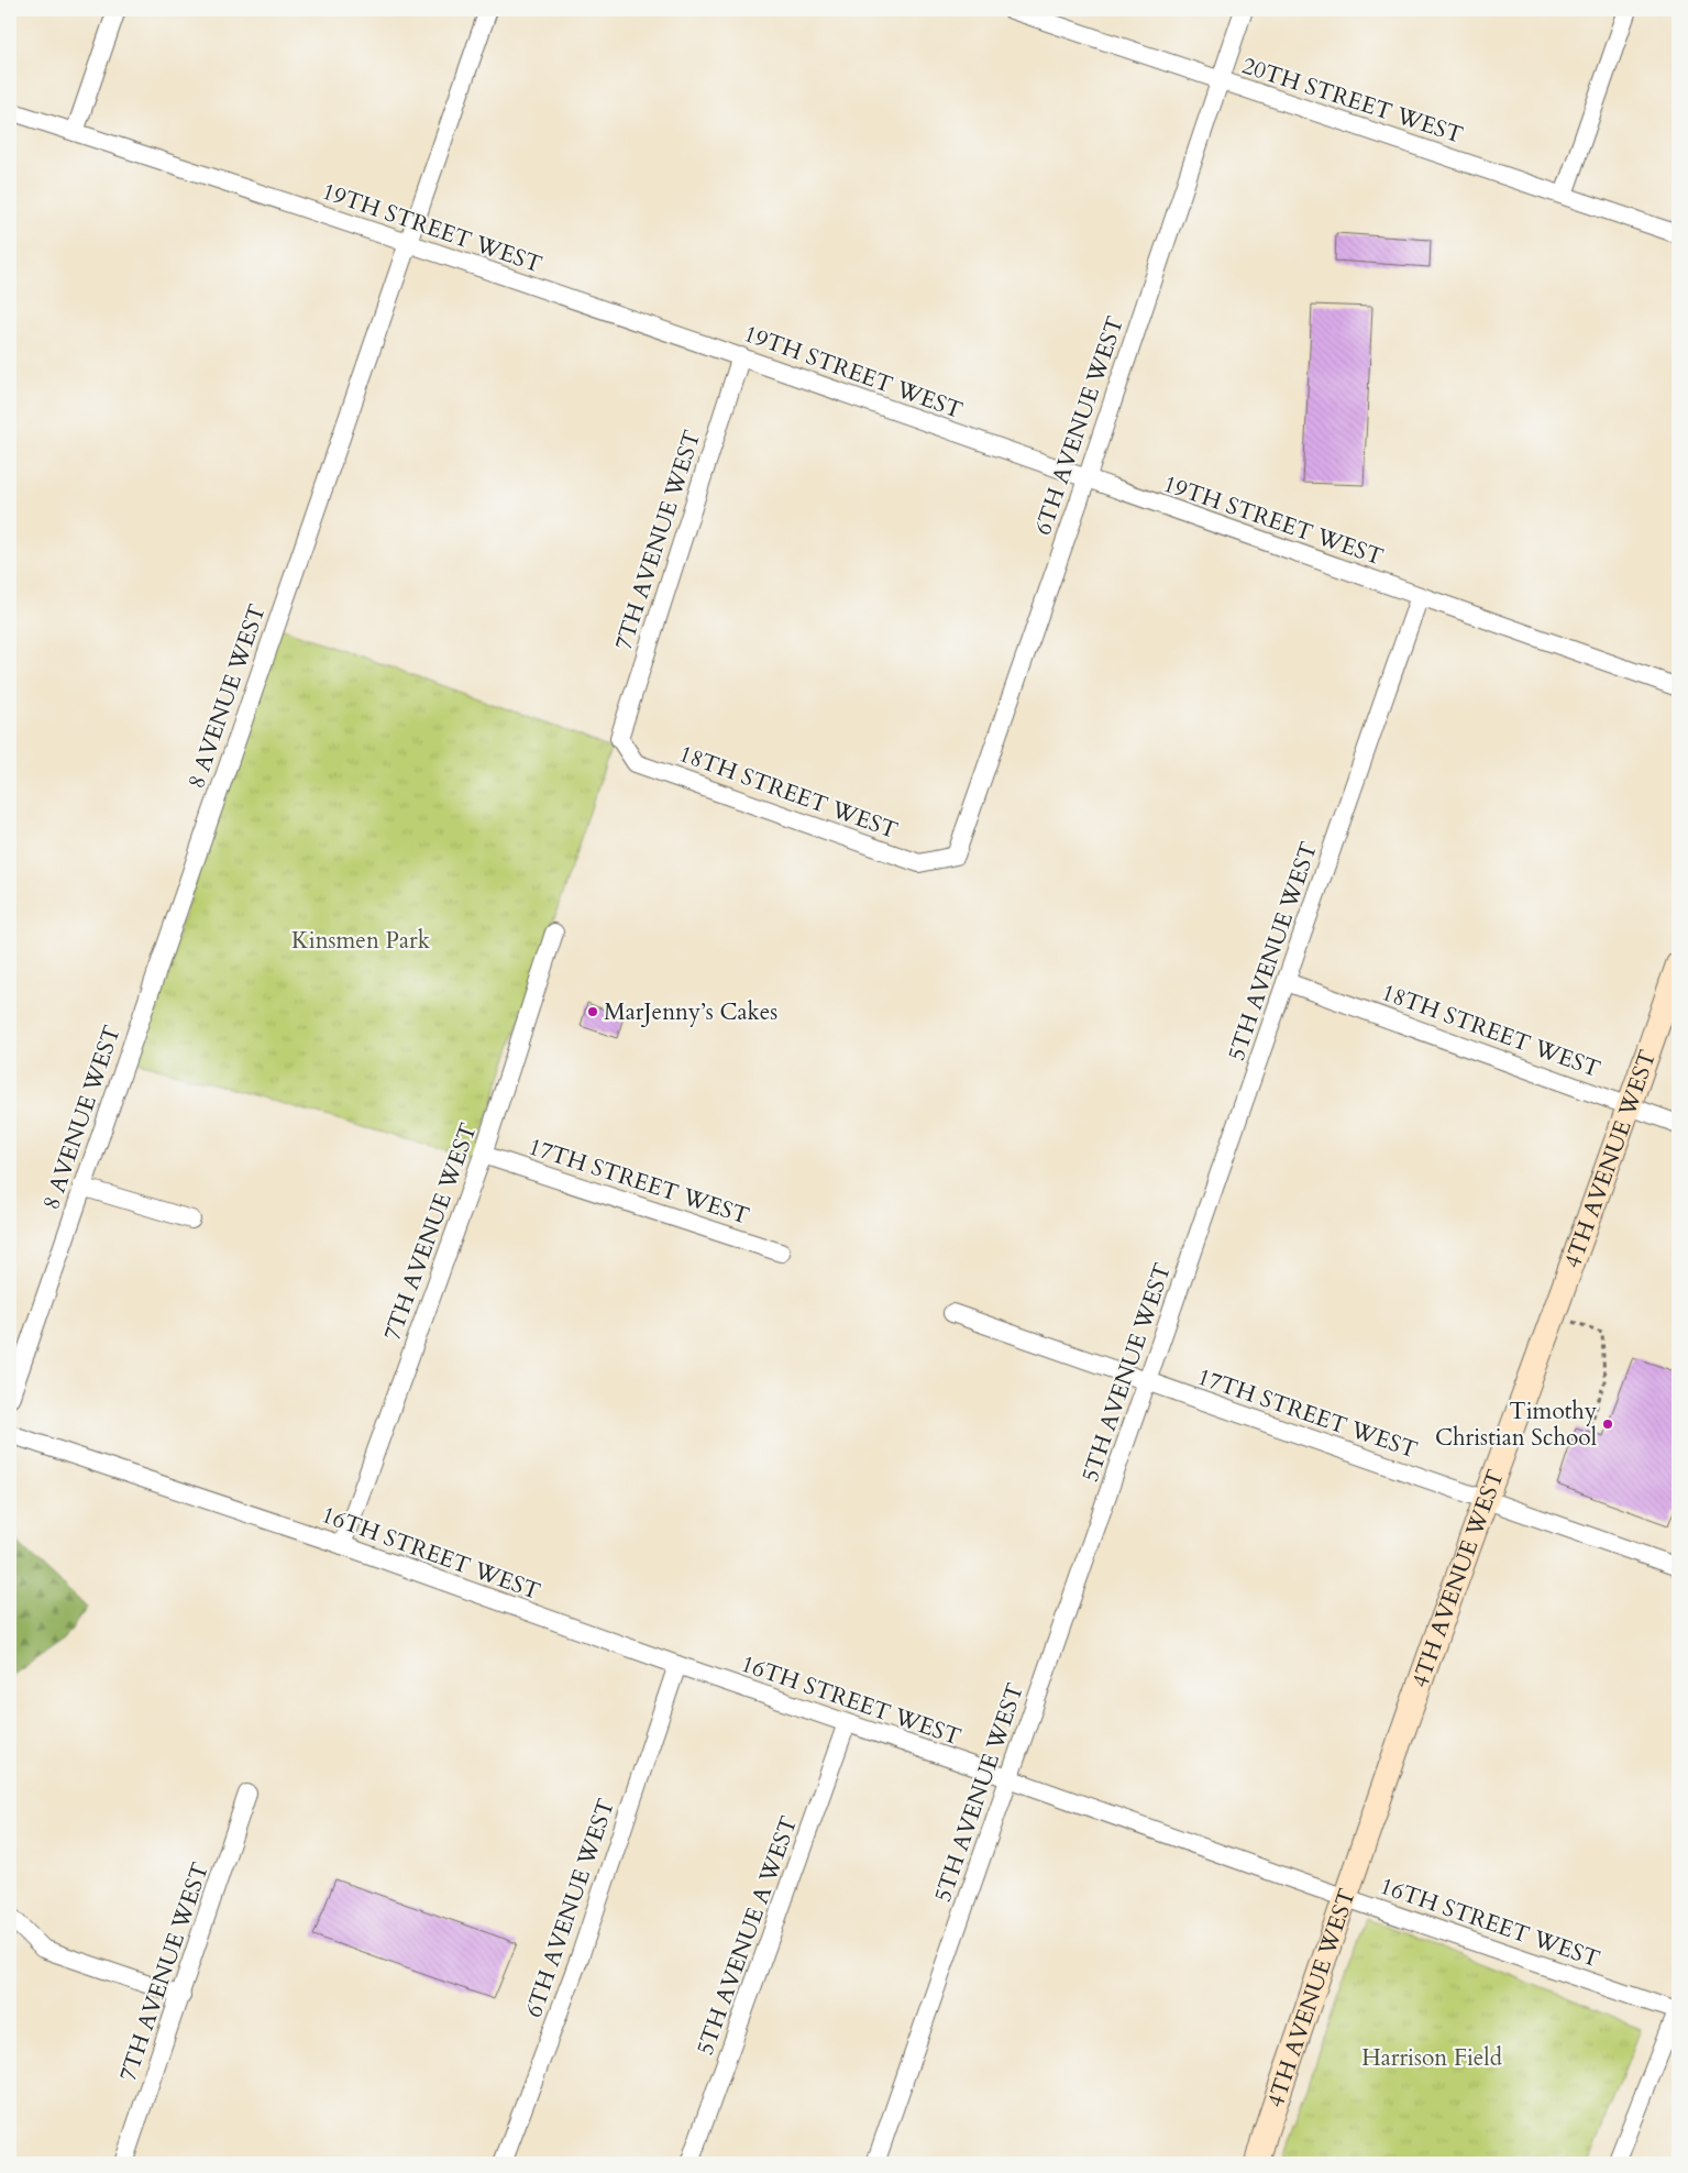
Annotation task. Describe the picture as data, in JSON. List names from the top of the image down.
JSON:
{
  "streets": {
    "street": [
      "20TH STREET WEST",
      "19TH STREET WEST",
      "6TH AVENUE WEST",
      "7TH AVENUE WEST",
      "8 AVENUE WEST",
      "18TH STREET WEST",
      "5TH AVENUE WEST",
      "4TH AVENUE WEST",
      "17TH STREET WEST",
      "16TH STREET WEST",
      "5TH AVENUE A WEST"
    ]
  },
  "crossings": [
    ["20TH STREET WEST", "6TH AVENUE WEST"],
    ["19TH STREET WEST", "6TH AVENUE WEST"],
    ["19TH STREET WEST", "7TH AVENUE WEST"],
    ["19TH STREET WEST", "8 AVENUE WEST"],
    ["19TH STREET WEST", "5TH AVENUE WEST"],
    ["6TH AVENUE WEST", "18TH STREET WEST"],
    ["6TH AVENUE WEST", "16TH STREET WEST"],
    ["7TH AVENUE WEST", "18TH STREET WEST"],
    ["7TH AVENUE WEST", "17TH STREET WEST"],
    ["7TH AVENUE WEST", "16TH STREET WEST"],
    ["18TH STREET WEST", "5TH AVENUE WEST"],
    ["18TH STREET WEST", "4TH AVENUE WEST"],
    ["5TH AVENUE WEST", "17TH STREET WEST"],
    ["5TH AVENUE WEST", "16TH STREET WEST"],
    ["4TH AVENUE WEST", "17TH STREET WEST"],
    ["4TH AVENUE WEST", "16TH STREET WEST"],
    ["16TH STREET WEST", "5TH AVENUE A WEST"]
  ],
  "parks": ["Kinsmen Park", "Harrison Field"],
  "places": ["MarJenny’s Cakes", "Timothy Christian School"]
}
